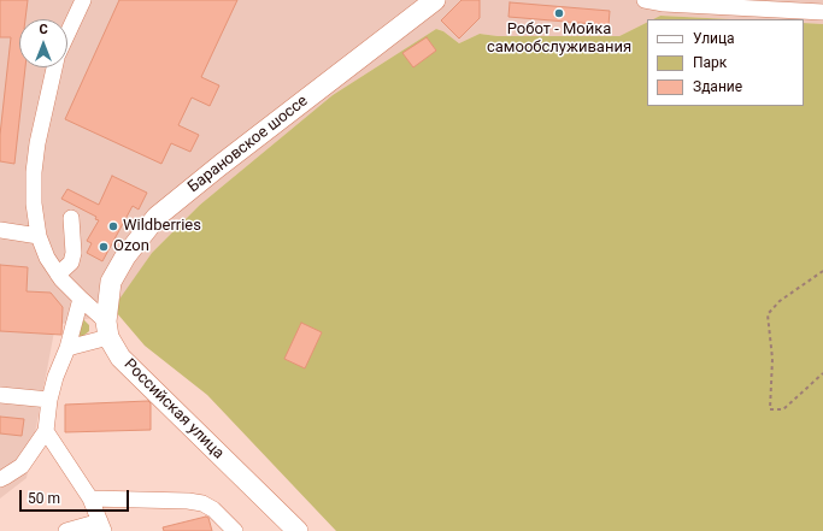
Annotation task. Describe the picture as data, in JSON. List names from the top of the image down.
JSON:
{
  "streets": {
    "main road": ["Барановское шоссе", "Российская улица"]
  },
  "crossings": [
    ["Барановское шоссе", "Российская улица"]
  ],
  "places": ["Робот - Мойка самообслуживания", "Wildberries", "Ozon"],
  "legend": ["Улица", "Парк", "Здание"],
  "scale_bar": "50 m",
  "north": "top"
}
